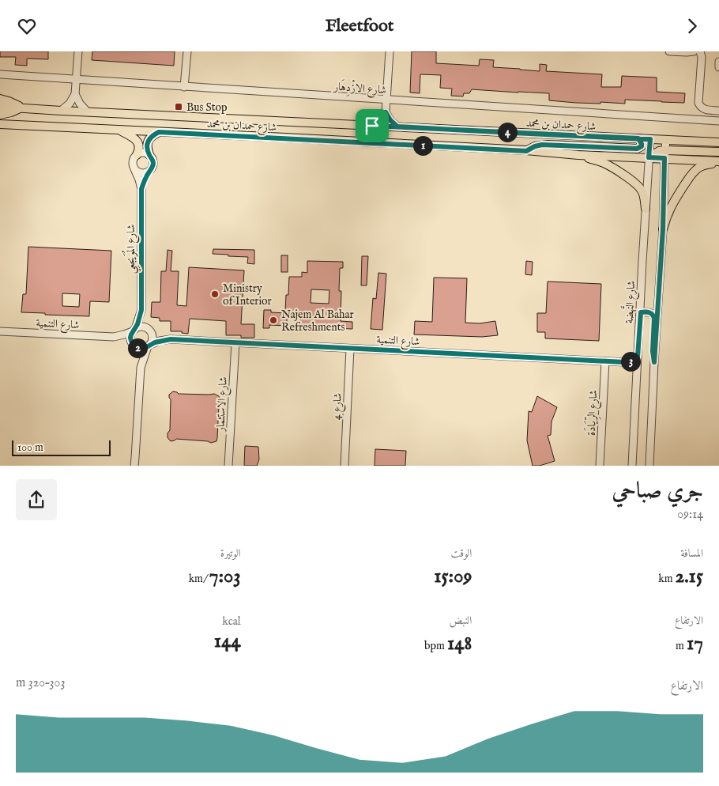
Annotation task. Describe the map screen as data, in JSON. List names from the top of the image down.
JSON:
{
  "streets": {
    "main road": ["شارع حمدان بن محمد"],
    "street": [
      "شارع الازْدِهَار",
      "شارع المُوَيجعِي",
      "شارع النَّهضة",
      "شارع التنمية",
      "شارع الاستثمار",
      "شارع 4",
      "شارع الرِّيَادَة"
    ]
  },
  "crossings": [
    ["شارع حمدان بن محمد", "شارع النَّهضة"],
    ["شارع المُوَيجعِي", "شارع التنمية"],
    ["شارع النَّهضة", "شارع التنمية"],
    ["شارع التنمية", "شارع الاستثمار"],
    ["شارع التنمية", "شارع 4"],
    ["شارع التنمية", "شارع الرِّيَادَة"]
  ],
  "places": {
    "transit": ["Bus Stop"],
    "other": ["Ministry of Interior", "Najem Al Bahar Refreshments"]
  },
  "scale_bar": "100 m",
  "page": {
    "header": "Fleetfoot",
    "pins": [
      "4",
      "1",
      "2",
      "3"
    ],
    "scale": "100 m",
    "heading": ["جري صباحي", "09:14"],
    "stats": [
      ["المسافة", "2.15 km"],
      ["الوقت", "15:09"],
      ["الوتيرة", "7:03 /km"],
      ["الارتفاع", "17 m"],
      ["النبض", "148 bpm"],
      ["kcal", "144"]
    ],
    "chart": ["الارتفاع", "303–320 m"]
  }
}
